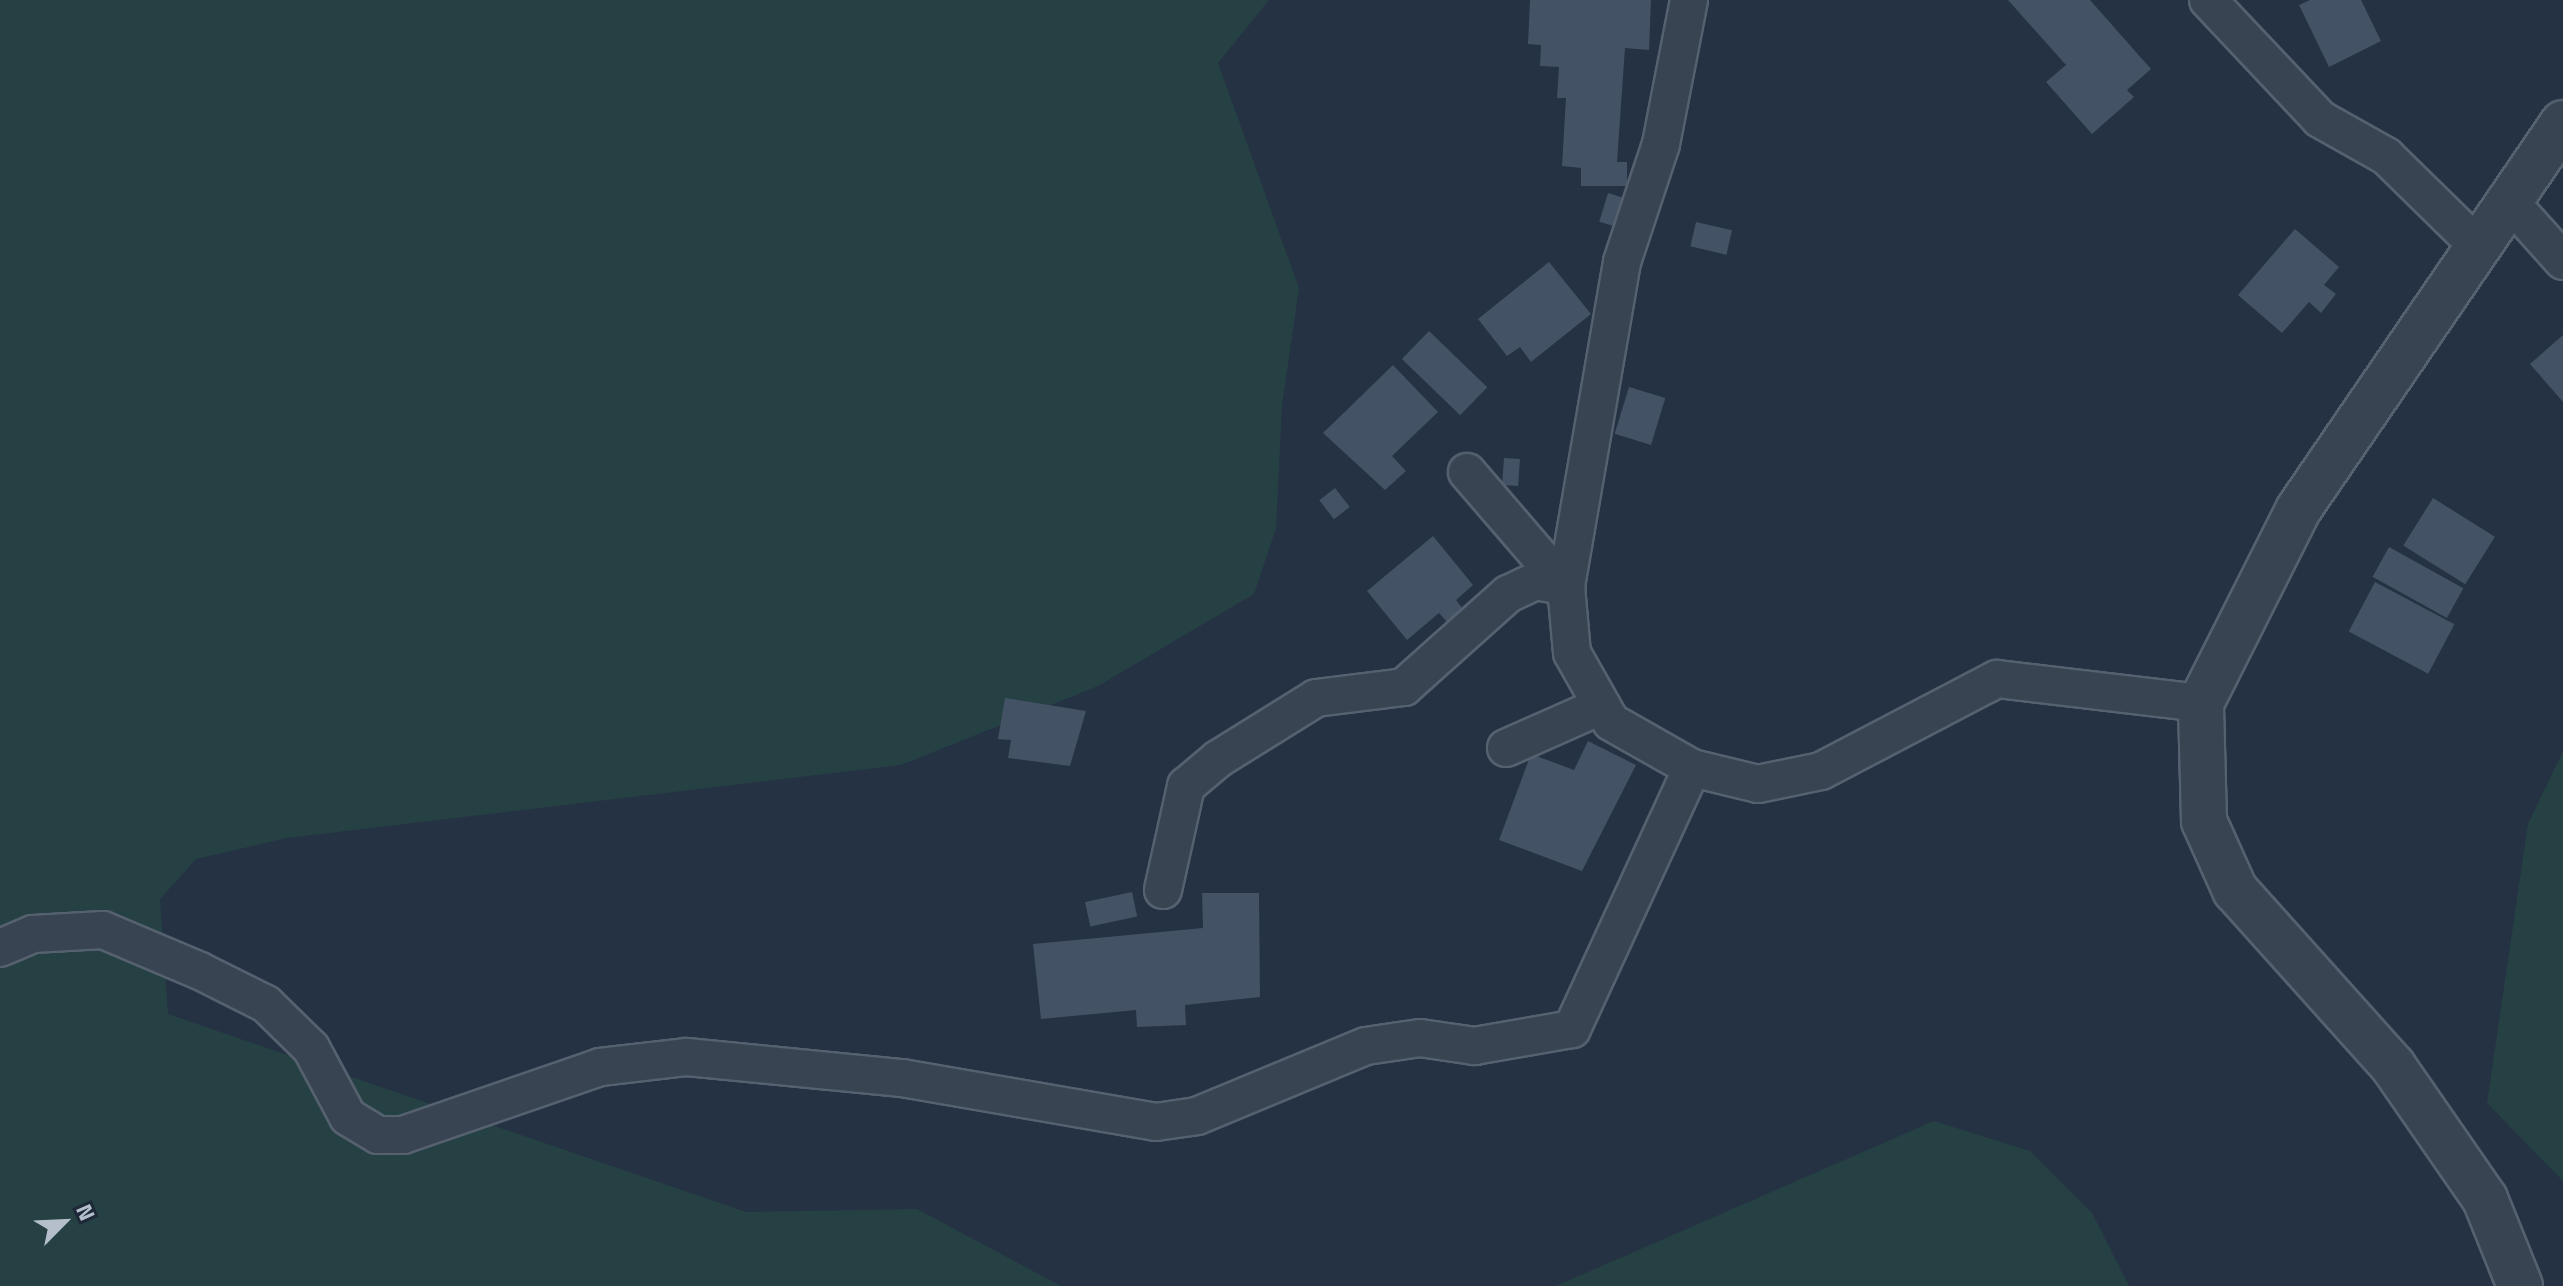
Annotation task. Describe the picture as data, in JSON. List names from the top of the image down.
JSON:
{
  "north": "top right"
}
